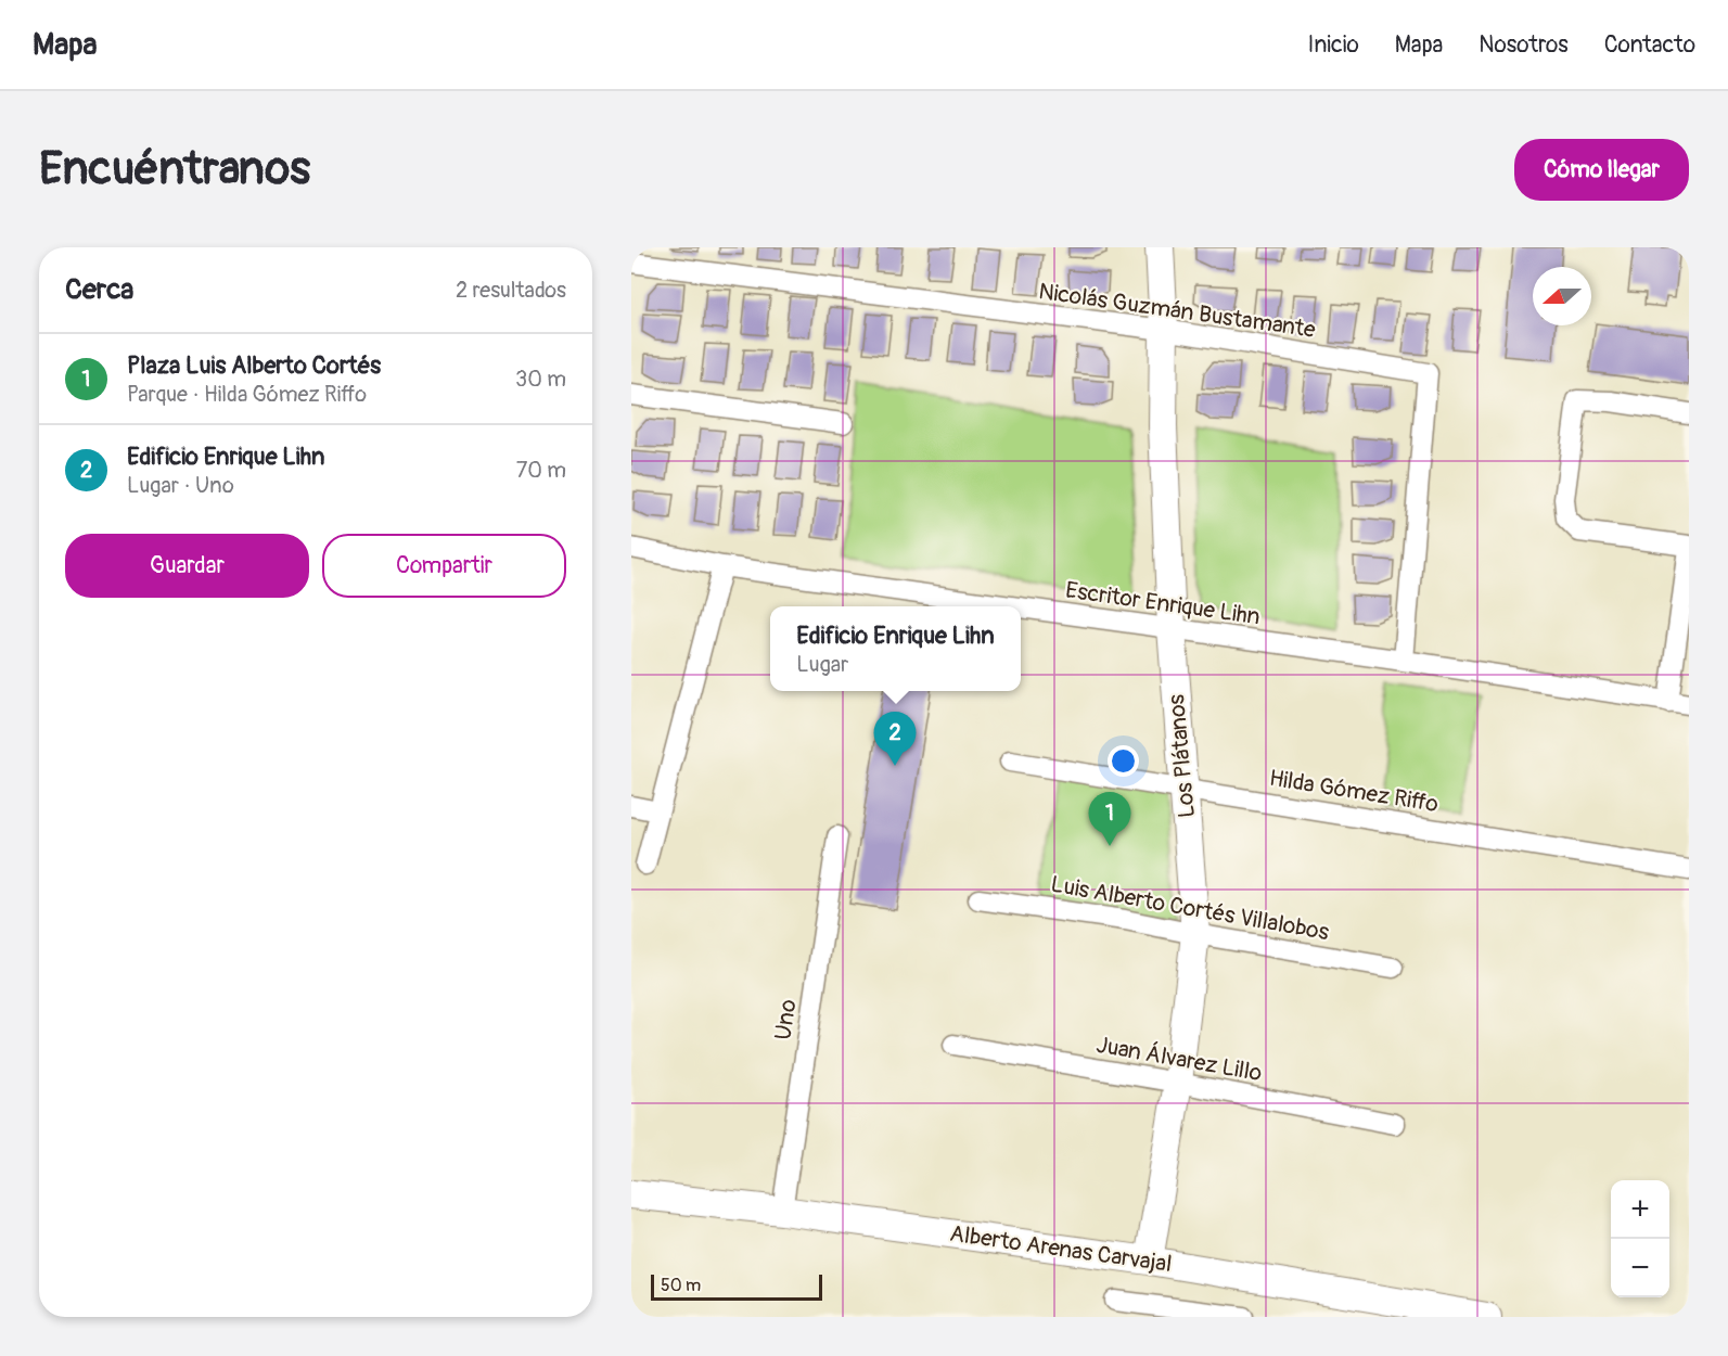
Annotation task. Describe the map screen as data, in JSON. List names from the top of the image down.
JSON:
{
  "streets": {
    "street": [
      "Nicolás Guzmán Bustamante",
      "Escritor Enrique Lihn",
      "Los Plátanos",
      "Hilda Gómez Riffo",
      "Luis Alberto Cortés Villalobos",
      "Uno",
      "Juan Álvarez Lillo",
      "Alberto Arenas Carvajal"
    ]
  },
  "crossings": [
    ["Nicolás Guzmán Bustamante", "Escritor Enrique Lihn"],
    ["Nicolás Guzmán Bustamante", "Los Plátanos"],
    ["Escritor Enrique Lihn", "Los Plátanos"],
    ["Los Plátanos", "Hilda Gómez Riffo"],
    ["Los Plátanos", "Luis Alberto Cortés Villalobos"],
    ["Los Plátanos", "Juan Álvarez Lillo"],
    ["Los Plátanos", "Alberto Arenas Carvajal"],
    ["Uno", "Alberto Arenas Carvajal"]
  ],
  "scale_bar": "50 m",
  "north": "left",
  "page": {
    "header": "Mapa",
    "nav": [
      "Inicio",
      "Mapa",
      "Nosotros",
      "Contacto"
    ],
    "buttons": [
      "Cómo llegar",
      ["Guardar", "Compartir"]
    ],
    "title": "Encuéntranos",
    "heading": ["Cerca", "2 resultados"],
    "list": [
      {
        "mark": "1",
        "name": "Plaza Luis Alberto Cortés",
        "note": "Parque · Hilda Gómez Riffo",
        "value": "30 m"
      },
      {
        "mark": "2",
        "name": "Edificio Enrique Lihn",
        "note": "Lugar · Uno",
        "value": "70 m"
      }
    ],
    "popup": ["Edificio Enrique Lihn", "Lugar"],
    "pins": ["2", "1"],
    "map_buttons": ["+", "−"],
    "scale": "50 m"
  }
}
